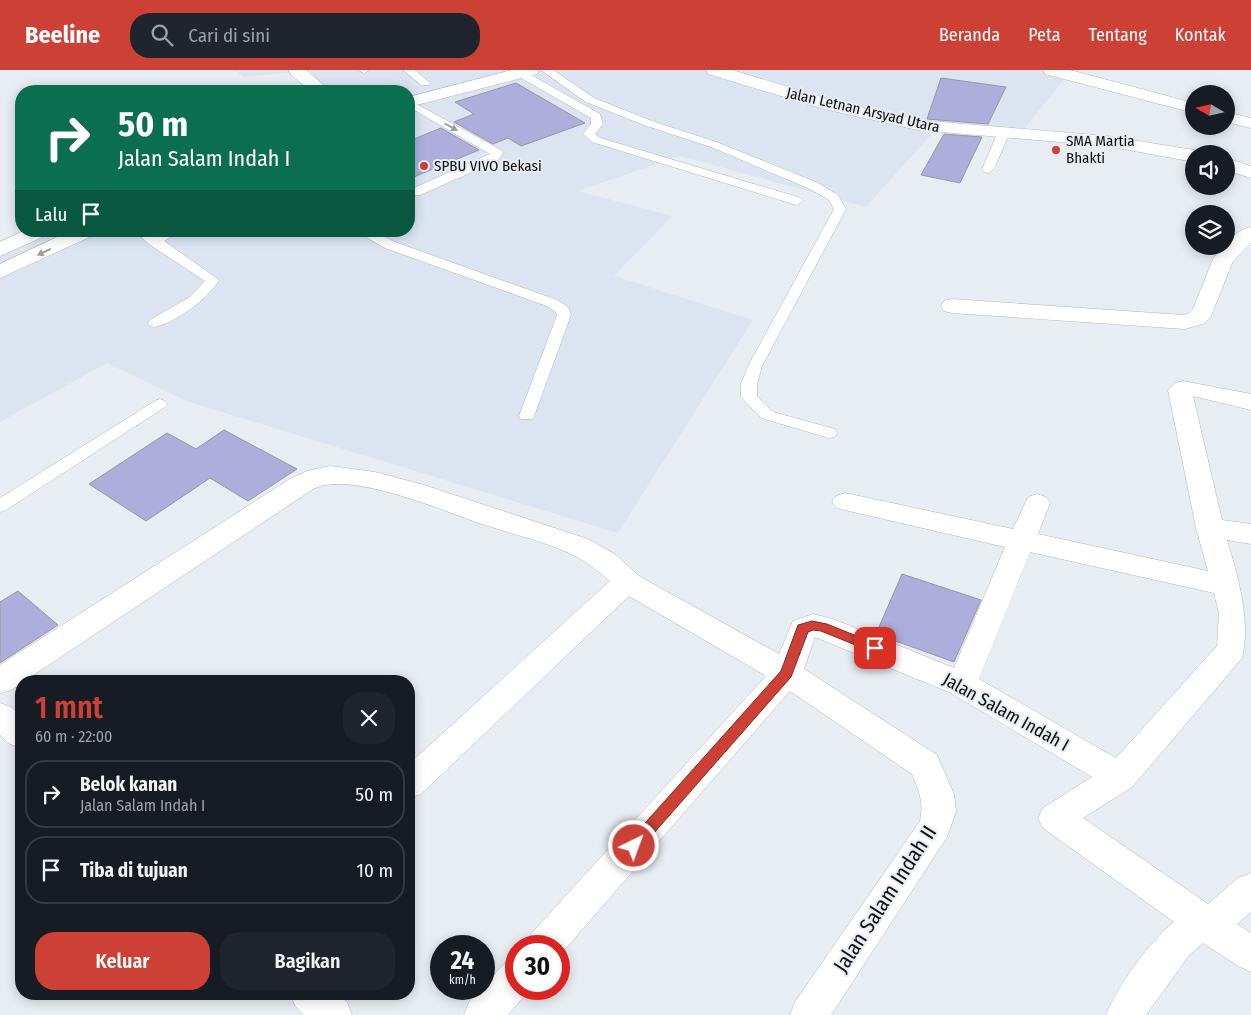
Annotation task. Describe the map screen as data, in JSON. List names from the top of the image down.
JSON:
{
  "streets": {
    "main road": ["Jalan Letnan Arsyad Utara", "Jalan Salam Indah I", "Jalan Salam Indah II"]
  },
  "crossings": [
    ["Jalan Salam Indah I", "Jalan Salam Indah II"]
  ],
  "places": ["SMA Martia Bhakti", "SPBU VIVO Bekasi"],
  "north": "left",
  "page": {
    "header": "Beeline",
    "search": "Cari di sini",
    "nav": [
      "Beranda",
      "Peta",
      "Tentang",
      "Kontak"
    ],
    "turn": ["50 m", "Jalan Salam Indah I"],
    "then": "Lalu",
    "heading": ["1 mnt", "60 m · 22:00"],
    "list": [
      {
        "name": "Belok kanan",
        "note": "Jalan Salam Indah I",
        "value": "50 m"
      },
      {
        "name": "Tiba di tujuan",
        "value": "10 m"
      }
    ],
    "buttons": ["Keluar", "Bagikan"],
    "speed": "24 km/h",
    "limit": "30"
  }
}
